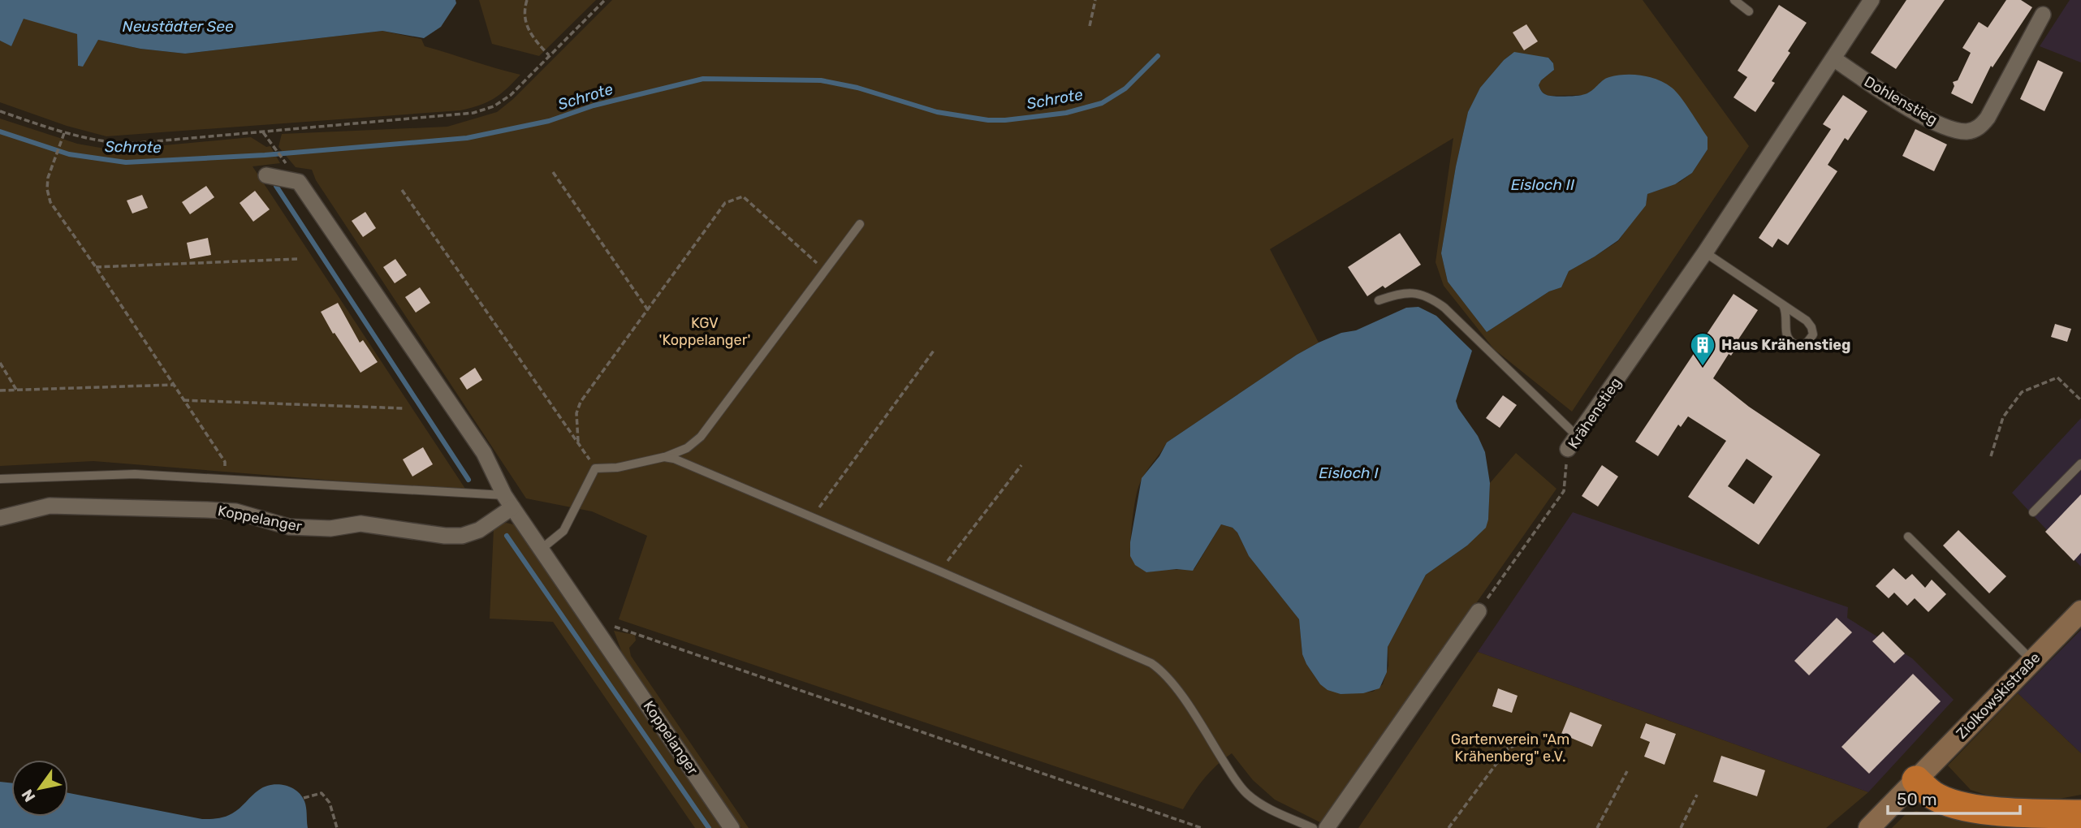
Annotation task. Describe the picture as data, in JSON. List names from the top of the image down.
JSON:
{
  "streets": {
    "street": [
      "Dohlenstieg",
      "Krähenstieg",
      "Koppelanger",
      "Ziolkowskistraße"
    ]
  },
  "crossings": [
    ["Dohlenstieg", "Krähenstieg"]
  ],
  "water": [
    "Neustädter See",
    "Schrote",
    "Eisloch II",
    "Eisloch I"
  ],
  "parks": ["KGV 'Koppelanger'", "Gartenverein \"Am Krähenberg\" e.V."],
  "places": {
    "building": ["Haus Krähenstieg"]
  },
  "scale_bar": "50 m",
  "north": "bottom left"
}
